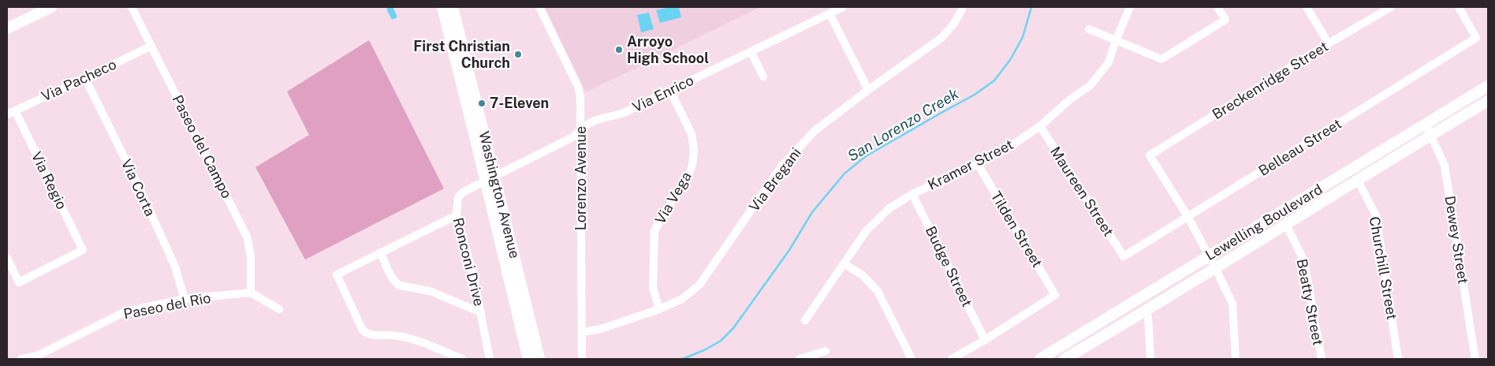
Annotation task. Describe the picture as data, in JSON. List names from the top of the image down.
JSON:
{
  "streets": {
    "main road": ["Washington Avenue", "Lewelling Boulevard"],
    "street": [
      "Via Pacheco",
      "Breckenridge Street",
      "Via Enrico",
      "Paseo del Campo",
      "Belleau Street",
      "Kramer Street",
      "Lorenzo Avenue",
      "Via Bregani",
      "Via Regio",
      "Via Corta",
      "Maureen Street",
      "Via Vega",
      "Tilden Street",
      "Dewey Street",
      "Ronconi Drive",
      "Budge Street",
      "Churchill Street",
      "Beatty Street",
      "Paseo del Rio"
    ]
  },
  "crossings": [
    ["Via Pacheco", "Paseo del Campo"],
    ["Via Pacheco", "Via Regio"],
    ["Via Pacheco", "Via Corta"],
    ["Breckenridge Street", "Belleau Street"],
    ["Via Enrico", "Lorenzo Avenue"],
    ["Via Enrico", "Washington Avenue"],
    ["Via Enrico", "Via Vega"],
    ["Via Enrico", "Ronconi Drive"],
    ["Paseo del Campo", "Paseo del Rio"],
    ["Belleau Street", "Maureen Street"],
    ["Kramer Street", "Maureen Street"],
    ["Kramer Street", "Tilden Street"],
    ["Kramer Street", "Budge Street"],
    ["Lorenzo Avenue", "Via Bregani"],
    ["Via Bregani", "Via Vega"],
    ["Via Corta", "Paseo del Rio"],
    ["Washington Avenue", "Ronconi Drive"],
    ["Lewelling Boulevard", "Dewey Street"],
    ["Lewelling Boulevard", "Churchill Street"],
    ["Lewelling Boulevard", "Beatty Street"],
    ["Tilden Street", "Budge Street"]
  ],
  "water": ["San Lorenzo Creek"],
  "places": ["Arroyo High School", "First Christian Church", "7-Eleven"]
}
